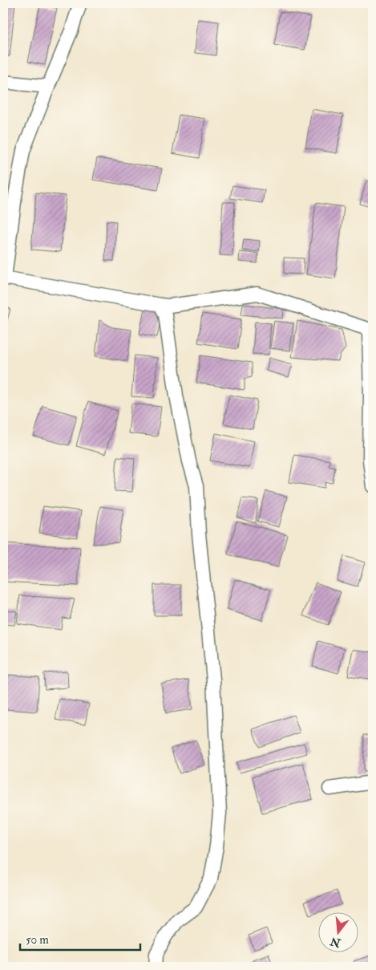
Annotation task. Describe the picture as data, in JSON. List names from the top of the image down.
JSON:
{
  "scale_bar": "50 m",
  "north": "bottom"
}
